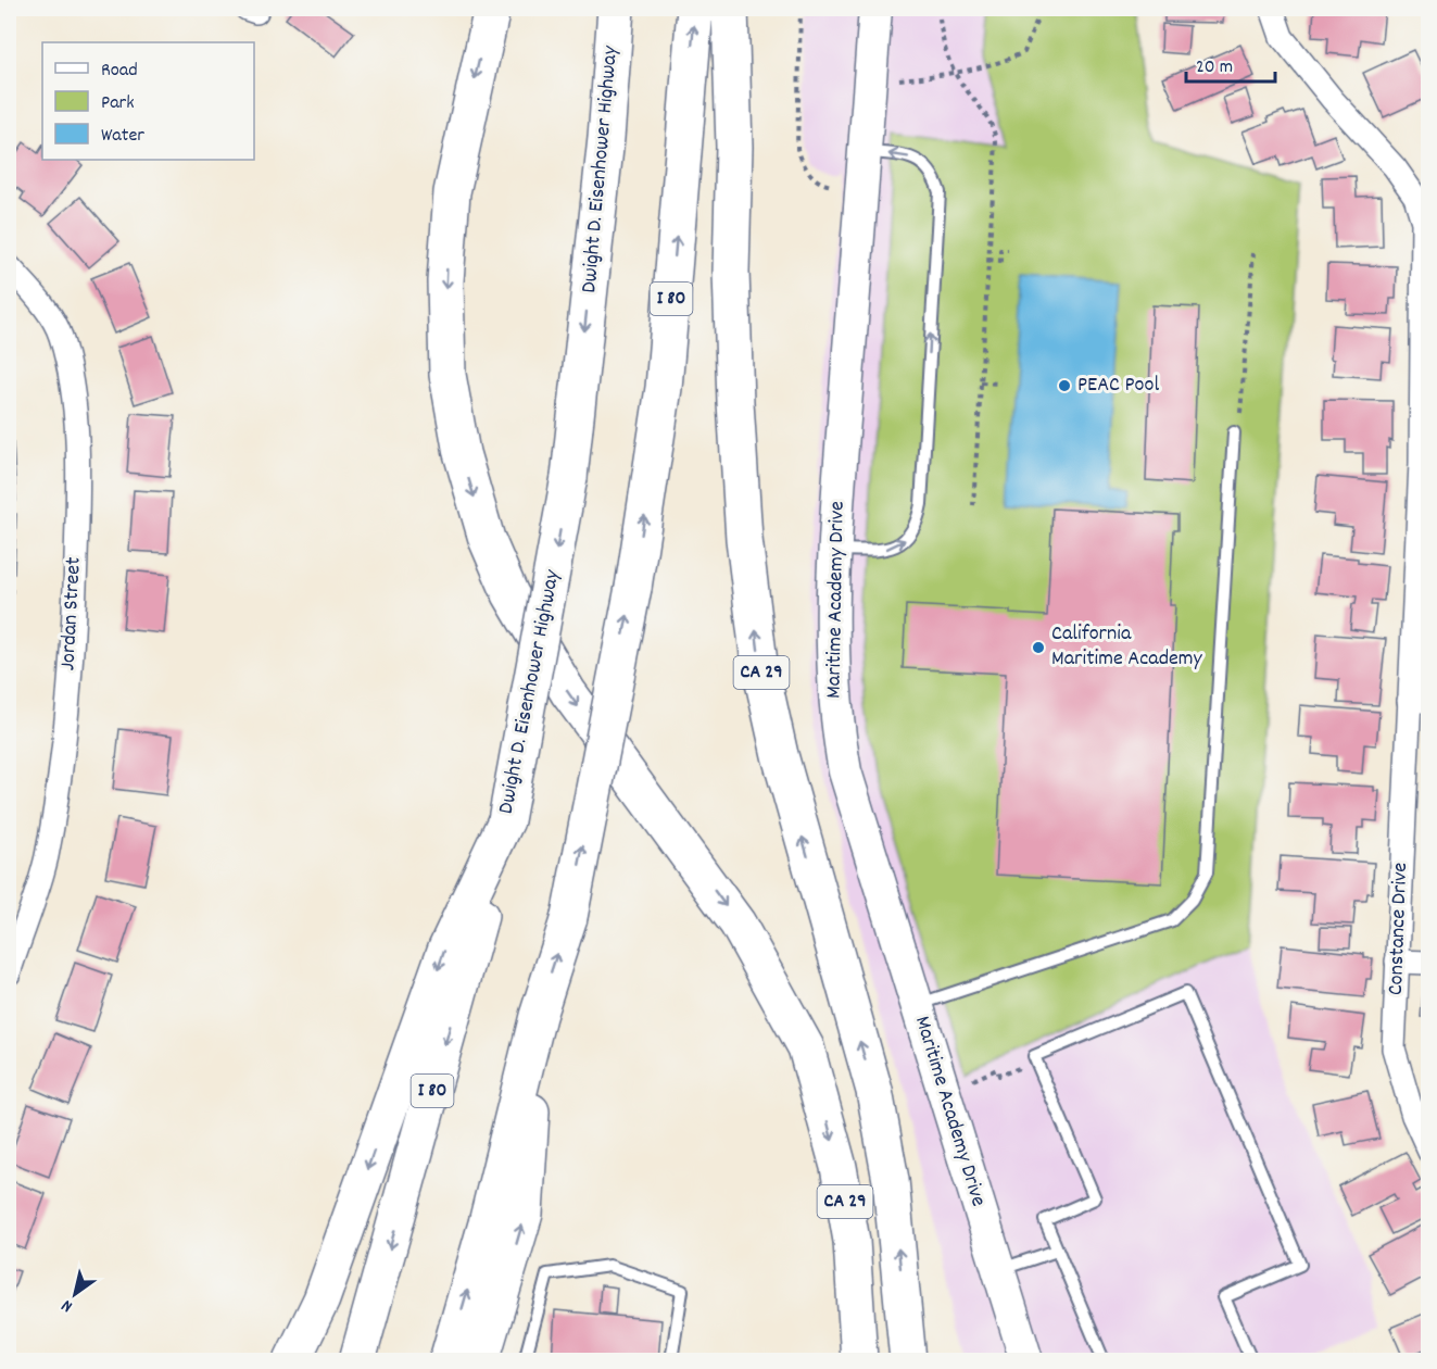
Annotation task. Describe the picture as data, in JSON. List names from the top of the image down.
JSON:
{
  "streets": {
    "highway": ["Dwight D. Eisenhower Highway", "I 80", "CA 29"],
    "street": ["Maritime Academy Drive", "Jordan Street", "Constance Drive"]
  },
  "places": ["PEAC Pool", "California Maritime Academy"],
  "legend": ["Road", "Park", "Water"],
  "scale_bar": "20 m",
  "north": "bottom left"
}
